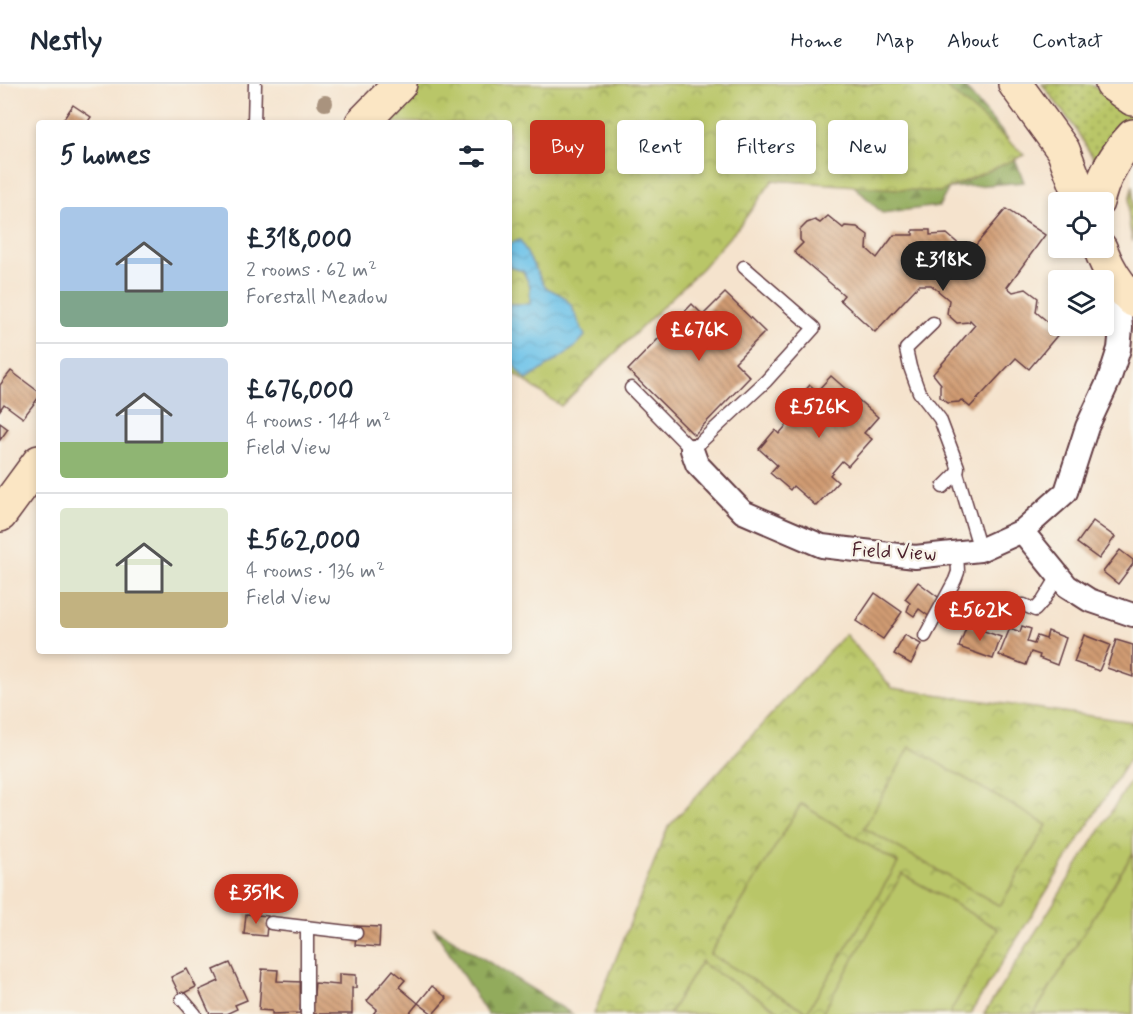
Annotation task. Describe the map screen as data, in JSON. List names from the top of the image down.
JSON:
{
  "streets": {
    "street": ["Field View"]
  },
  "page": {
    "header": "Nestly",
    "nav": [
      "Home",
      "Map",
      "About",
      "Contact"
    ],
    "chip": [
      "Buy",
      "Rent",
      "Filters",
      "New"
    ],
    "heading": "5 homes",
    "list": [
      {
        "name": "£318,000",
        "note": "2 rooms · 62 m² · Forestall Meadow"
      },
      {
        "name": "£676,000",
        "note": "4 rooms · 144 m² · Field View"
      },
      {
        "name": "£562,000",
        "note": "4 rooms · 136 m² · Field View"
      }
    ],
    "price": [
      "£318K",
      "£676K",
      "£526K",
      "£562K",
      "£351K"
    ]
  }
}
